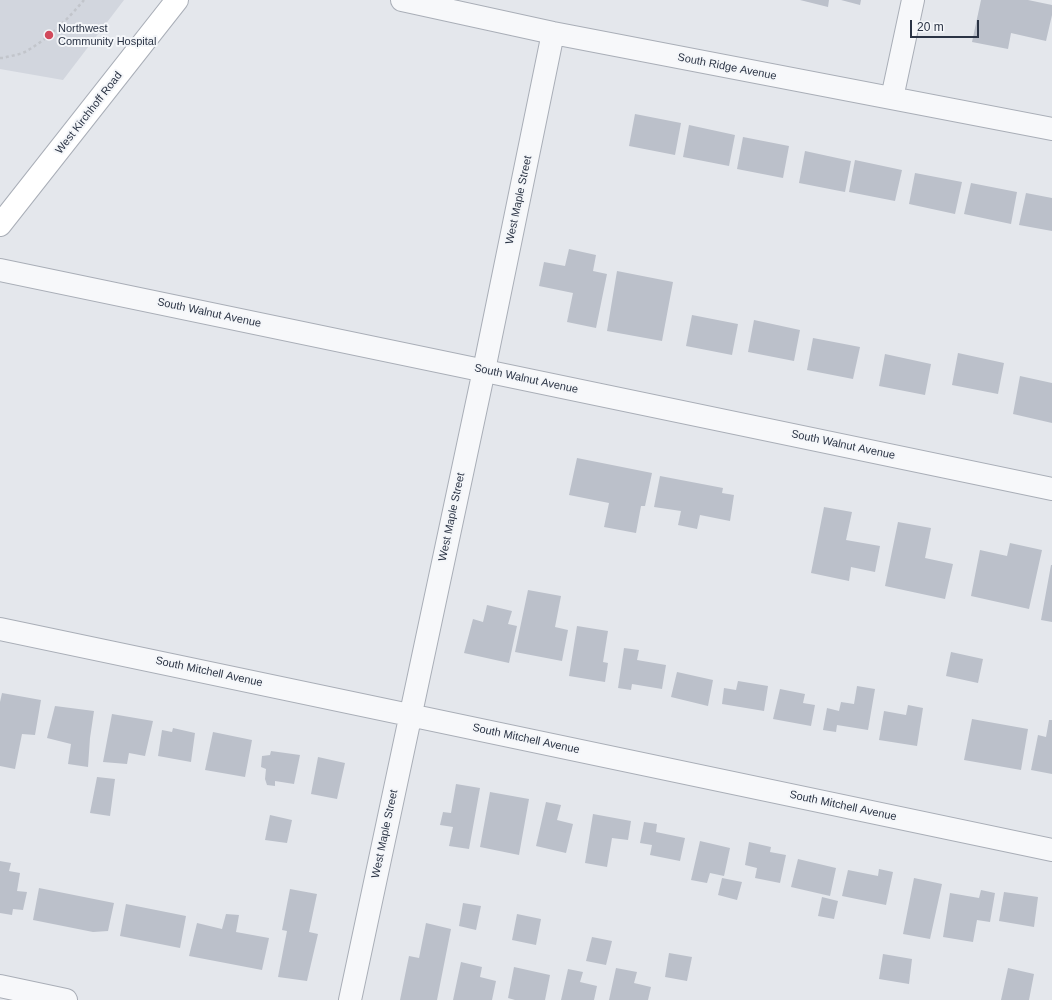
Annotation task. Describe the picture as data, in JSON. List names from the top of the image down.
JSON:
{
  "streets": {
    "main road": ["West Kirchhoff Road"],
    "street": [
      "South Ridge Avenue",
      "West Maple Street",
      "South Walnut Avenue",
      "South Mitchell Avenue"
    ]
  },
  "crossings": [
    ["South Ridge Avenue", "West Maple Street"],
    ["West Maple Street", "South Walnut Avenue"],
    ["West Maple Street", "South Mitchell Avenue"]
  ],
  "places": ["Northwest Community Hospital"],
  "scale_bar": "20 m"
}
